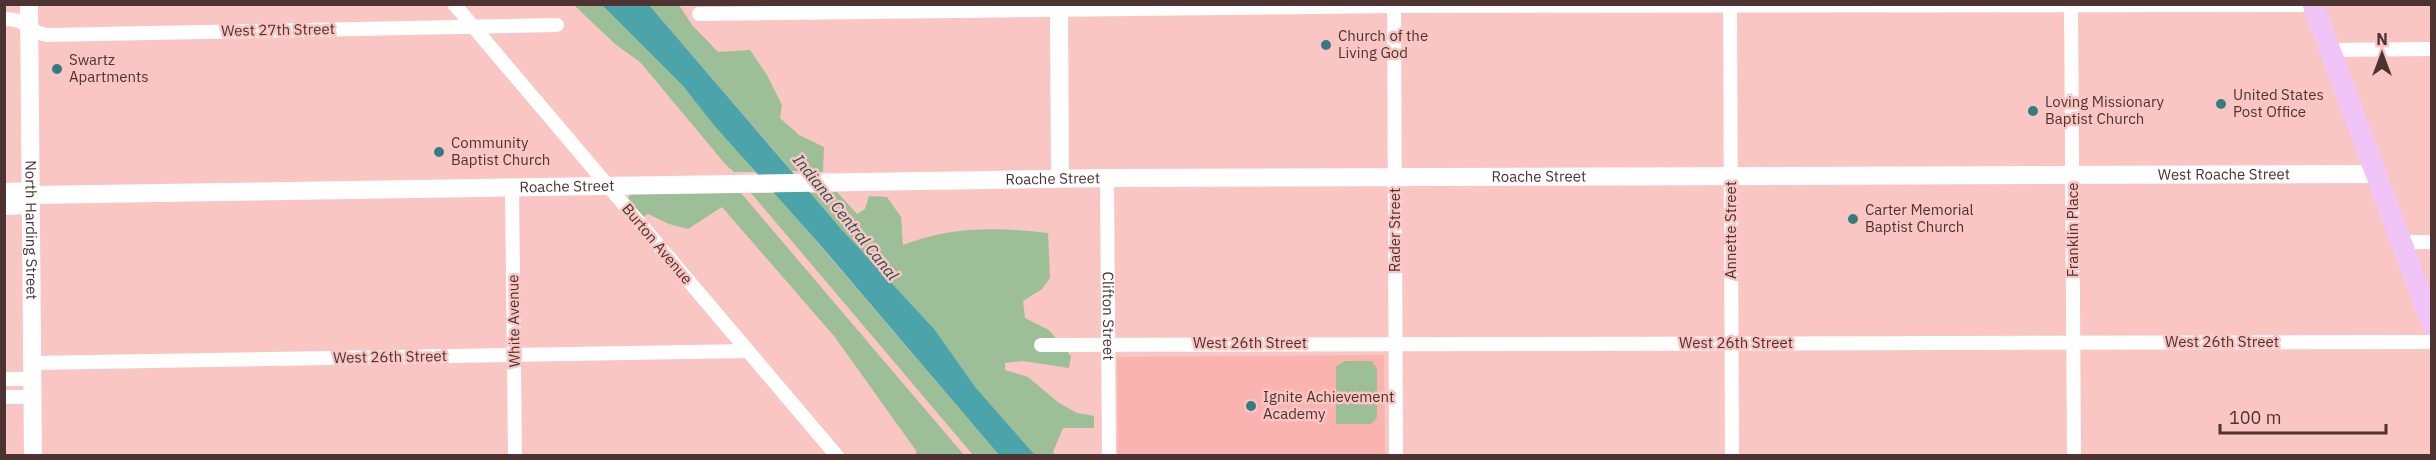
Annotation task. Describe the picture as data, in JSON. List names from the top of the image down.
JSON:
{
  "streets": {
    "street": [
      "West 27th Street",
      "West Roache Street",
      "Roache Street",
      "North Harding Street",
      "Rader Street",
      "Annette Street",
      "Franklin Place",
      "Burton Avenue",
      "Clifton Street",
      "White Avenue",
      "West 26th Street"
    ]
  },
  "crossings": [
    ["West 27th Street", "North Harding Street"],
    ["West 27th Street", "Burton Avenue"],
    ["West Roache Street", "Roache Street"],
    ["West Roache Street", "Franklin Place"],
    ["Roache Street", "North Harding Street"],
    ["Roache Street", "Rader Street"],
    ["Roache Street", "Annette Street"],
    ["Roache Street", "Franklin Place"],
    ["Roache Street", "Burton Avenue"],
    ["Roache Street", "Clifton Street"],
    ["Roache Street", "White Avenue"],
    ["North Harding Street", "West 26th Street"],
    ["Rader Street", "West 26th Street"],
    ["Annette Street", "West 26th Street"],
    ["Franklin Place", "West 26th Street"],
    ["Burton Avenue", "West 26th Street"],
    ["Clifton Street", "West 26th Street"],
    ["White Avenue", "West 26th Street"]
  ],
  "water": ["Indiana Central Canal"],
  "places": [
    "Church of the Living God",
    "Swartz Apartments",
    "United States Post Office",
    "Loving Missionary Baptist Church",
    "Community Baptist Church",
    "Carter Memorial Baptist Church",
    "Ignite Achievement Academy"
  ],
  "scale_bar": "100 m",
  "north": "top"
}
